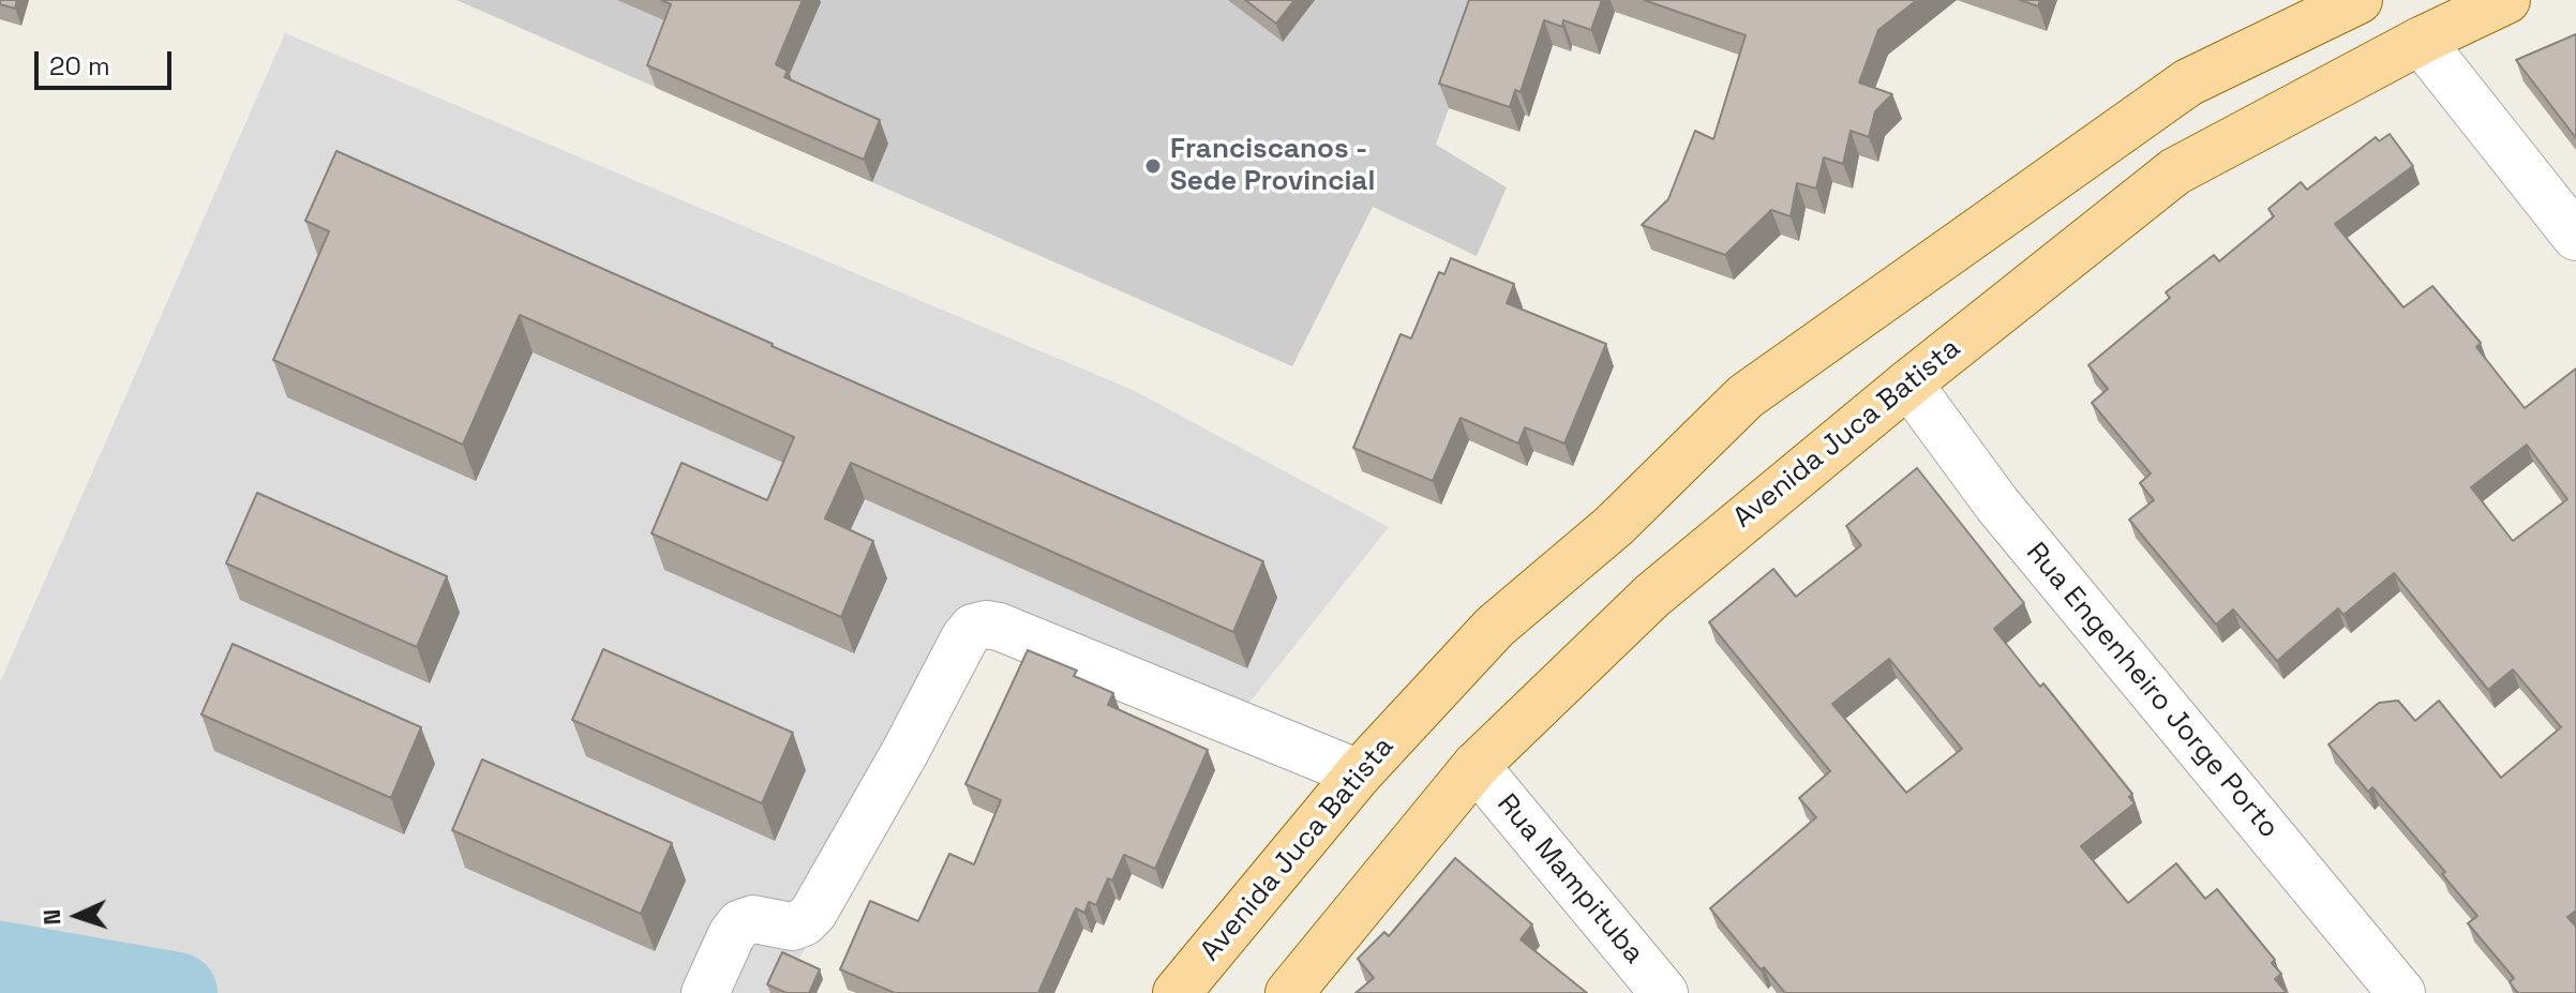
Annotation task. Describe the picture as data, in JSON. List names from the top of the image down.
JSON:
{
  "streets": {
    "main road": ["Avenida Juca Batista"],
    "street": ["Rua Engenheiro Jorge Porto", "Rua Mampituba"]
  },
  "crossings": [
    ["Avenida Juca Batista", "Rua Engenheiro Jorge Porto"],
    ["Avenida Juca Batista", "Rua Mampituba"]
  ],
  "places": ["Franciscanos - Sede Provincial"],
  "scale_bar": "20 m",
  "north": "left"
}
